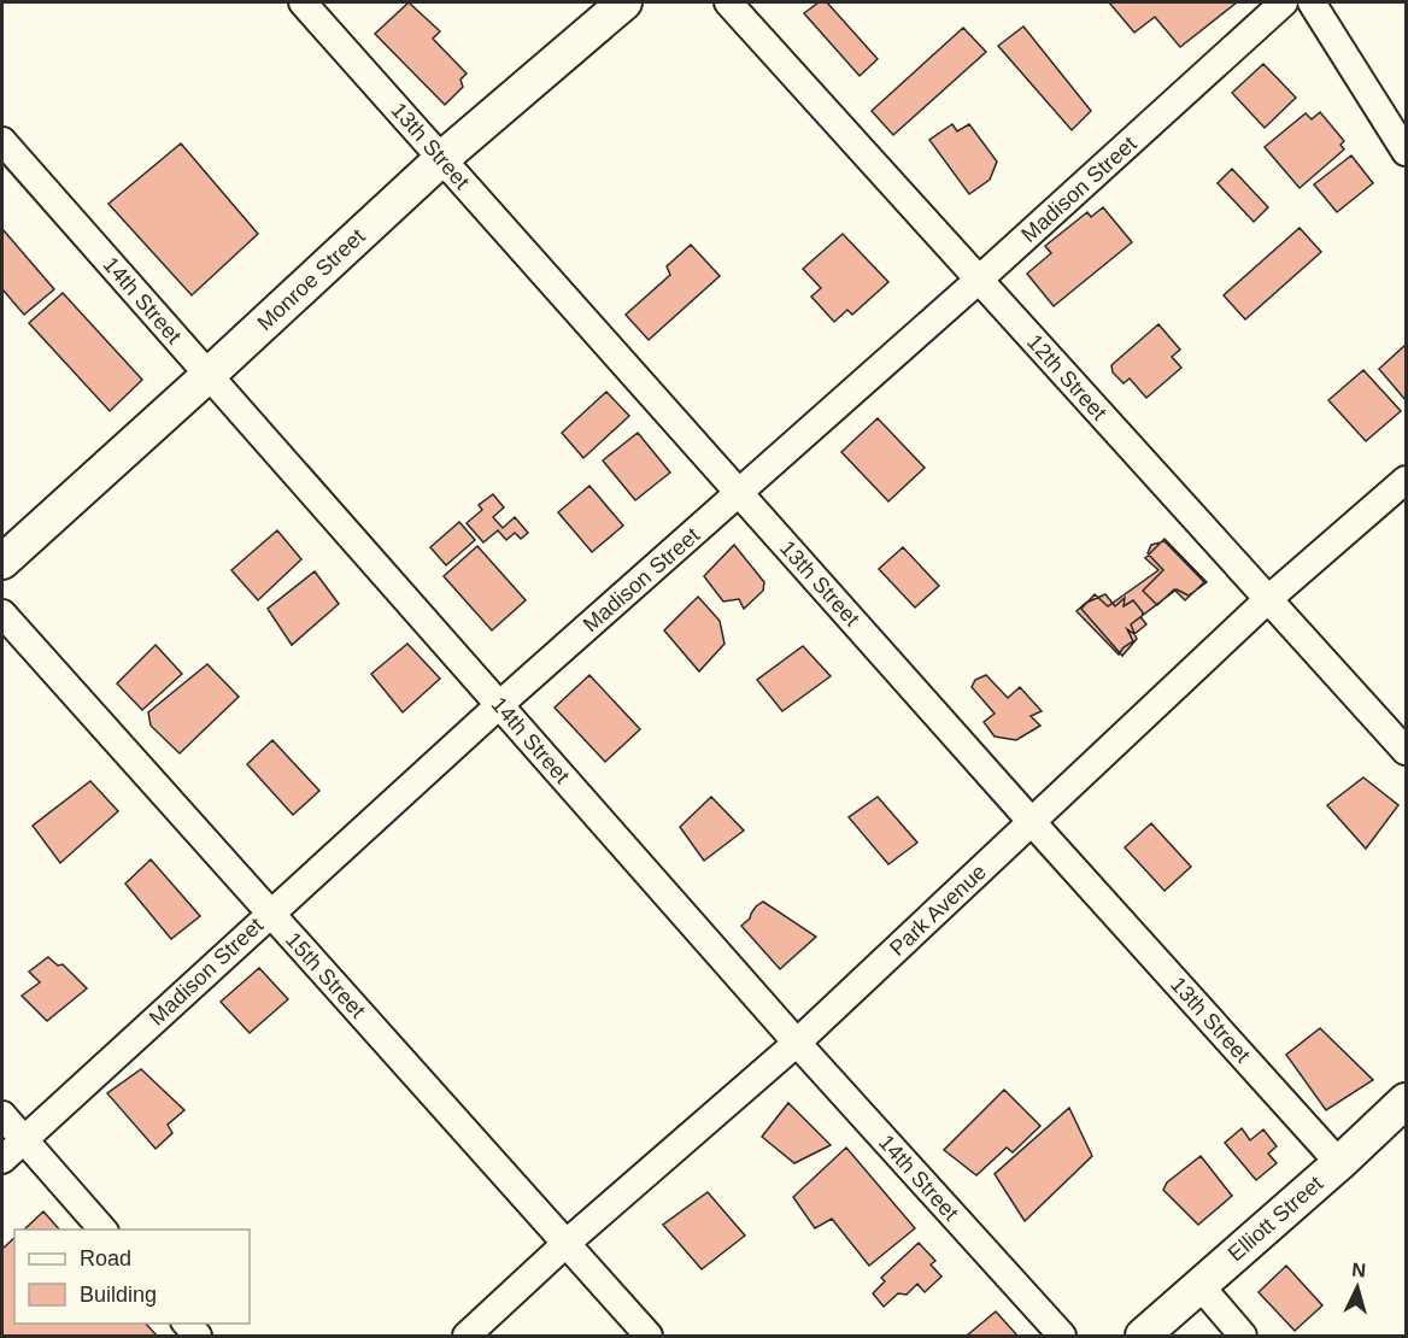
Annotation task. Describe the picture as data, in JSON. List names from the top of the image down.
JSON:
{
  "streets": {
    "main road": ["Monroe Street", "Elliott Street"],
    "street": [
      "13th Street",
      "Madison Street",
      "14th Street",
      "12th Street",
      "Park Avenue",
      "15th Street"
    ]
  },
  "crossings": [
    ["13th Street", "Madison Street"],
    ["13th Street", "Monroe Street"],
    ["13th Street", "Park Avenue"],
    ["13th Street", "Elliott Street"],
    ["Madison Street", "14th Street"],
    ["Madison Street", "12th Street"],
    ["Madison Street", "15th Street"],
    ["Monroe Street", "14th Street"],
    ["14th Street", "Park Avenue"],
    ["12th Street", "Park Avenue"],
    ["Park Avenue", "15th Street"]
  ],
  "legend": ["Road", "Building"],
  "north": "top"
}
